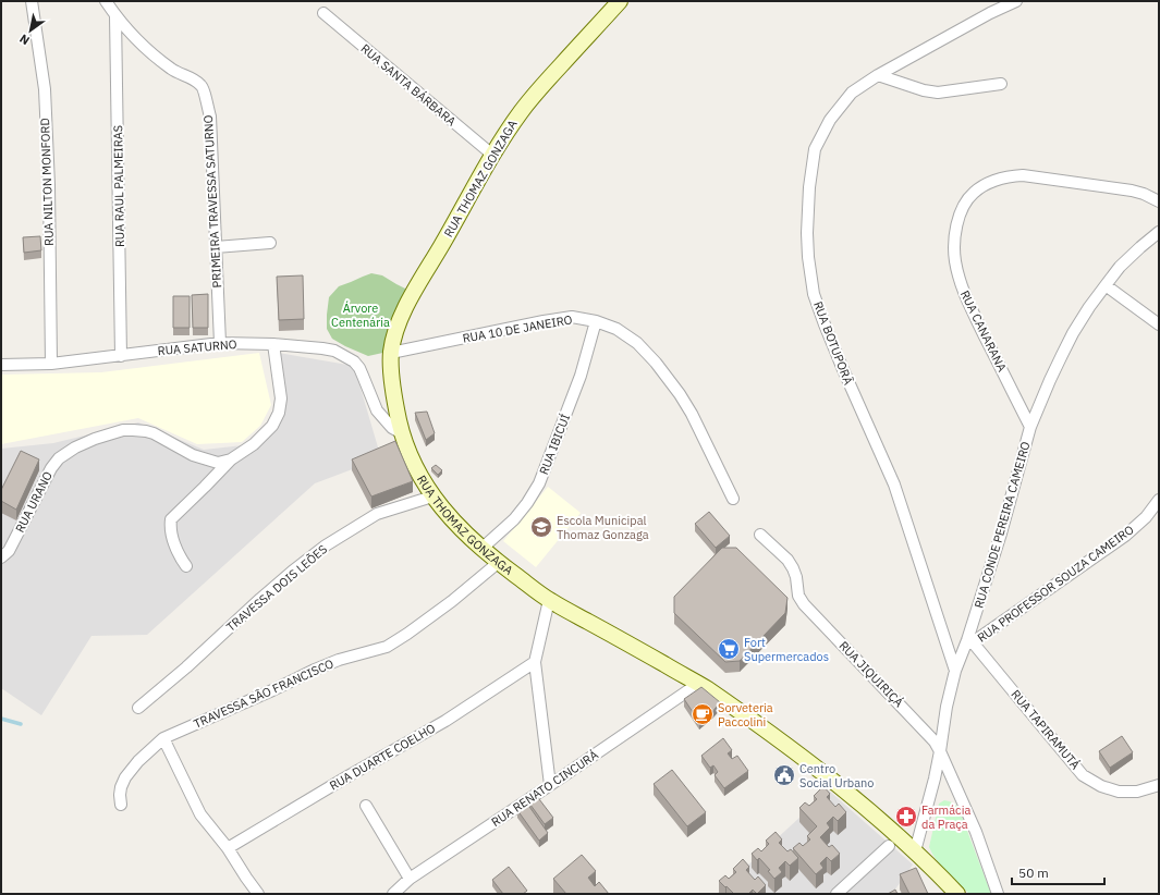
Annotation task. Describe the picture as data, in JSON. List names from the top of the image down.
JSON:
{
  "streets": {
    "main road": ["RUA THOMAZ GONZAGA"],
    "street": [
      "RUA SANTA BÁRBARA",
      "RUA NILTON MONFORD",
      "RUA RAUL PALMEIRAS",
      "PRIMEIRA TRAVESSA SATURNO",
      "RUA 10 DE JANEIRO",
      "RUA CANARANA",
      "RUA BOTUPORÃ",
      "RUA SATURNO",
      "RUA IBICUÍ",
      "RUA URANO",
      "RUA CONDE PEREIRA CAMEIRO",
      "RUA PROFESSOR SOUZA CAMEIRO",
      "TRAVESSA DOIS LEÕES",
      "RUA JIQUIRIÇÁ",
      "TRAVESSA SÃO FRANCISCO",
      "RUA TAPIRAMUTÁ",
      "RUA DUARTE COELHO",
      "RUA RENATO CINCURÁ"
    ]
  },
  "crossings": [
    ["RUA SANTA BÁRBARA", "RUA THOMAZ GONZAGA"],
    ["RUA THOMAZ GONZAGA", "RUA 10 DE JANEIRO"],
    ["RUA THOMAZ GONZAGA", "RUA SATURNO"],
    ["RUA THOMAZ GONZAGA", "RUA IBICUÍ"],
    ["RUA THOMAZ GONZAGA", "RUA CONDE PEREIRA CAMEIRO"],
    ["RUA THOMAZ GONZAGA", "TRAVESSA DOIS LEÕES"],
    ["RUA THOMAZ GONZAGA", "TRAVESSA SÃO FRANCISCO"],
    ["RUA THOMAZ GONZAGA", "RUA RENATO CINCURÁ"],
    ["RUA NILTON MONFORD", "RUA SATURNO"],
    ["RUA RAUL PALMEIRAS", "PRIMEIRA TRAVESSA SATURNO"],
    ["RUA RAUL PALMEIRAS", "RUA SATURNO"],
    ["PRIMEIRA TRAVESSA SATURNO", "RUA SATURNO"],
    ["RUA 10 DE JANEIRO", "RUA IBICUÍ"],
    ["RUA CANARANA", "RUA CONDE PEREIRA CAMEIRO"],
    ["RUA BOTUPORÃ", "RUA CONDE PEREIRA CAMEIRO"],
    ["RUA CONDE PEREIRA CAMEIRO", "RUA PROFESSOR SOUZA CAMEIRO"],
    ["RUA CONDE PEREIRA CAMEIRO", "RUA JIQUIRIÇÁ"],
    ["RUA CONDE PEREIRA CAMEIRO", "RUA TAPIRAMUTÁ"],
    ["RUA PROFESSOR SOUZA CAMEIRO", "RUA TAPIRAMUTÁ"]
  ],
  "parks": ["Árvore Centenária"],
  "places": {
    "school or university": ["Escola Municipal Thomaz Gonzaga"],
    "supermarket": ["Fort Supermercados"],
    "cafe": ["Sorveteria Paccolini"],
    "public building": ["Centro Social Urbano"],
    "pharmacy": ["Farmácia da Praça"]
  },
  "scale_bar": "50 m",
  "north": "bottom left"
}
